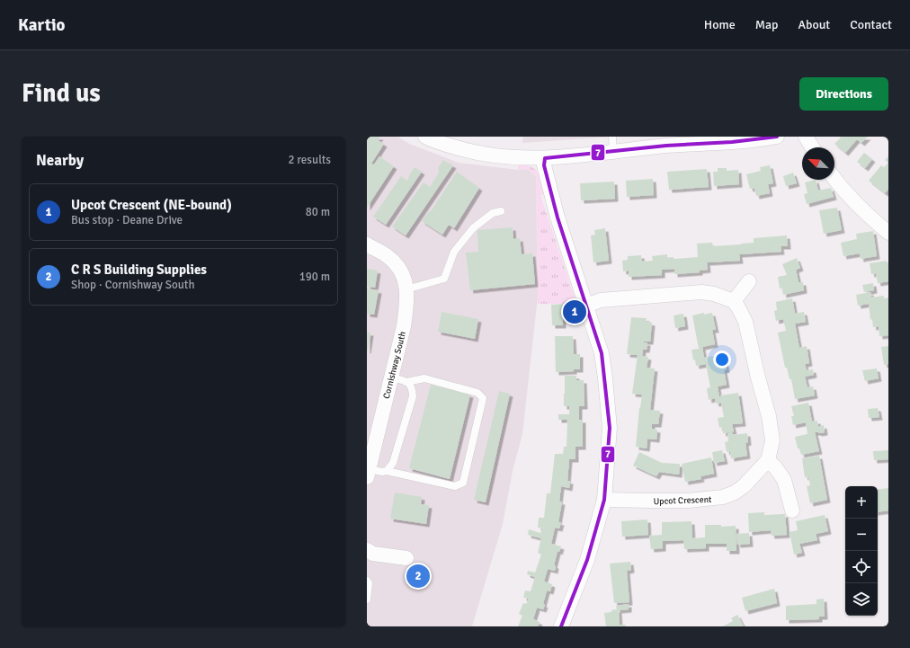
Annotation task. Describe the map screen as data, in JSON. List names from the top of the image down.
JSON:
{
  "streets": {
    "street": ["Cornishway South", "Upcot Crescent"]
  },
  "lines": ["transit line 7"],
  "north": "top left",
  "page": {
    "header": "Kartio",
    "nav": [
      "Home",
      "Map",
      "About",
      "Contact"
    ],
    "buttons": "Directions",
    "title": "Find us",
    "heading": ["Nearby", "2 results"],
    "list": [
      {
        "mark": "1",
        "name": "Upcot Crescent (NE-bound)",
        "note": "Bus stop · Deane Drive",
        "value": "80 m"
      },
      {
        "mark": "2",
        "name": "C R S Building Supplies",
        "note": "Shop · Cornishway South",
        "value": "190 m"
      }
    ],
    "pins": ["1", "2"],
    "map_buttons": ["+", "−"]
  }
}
